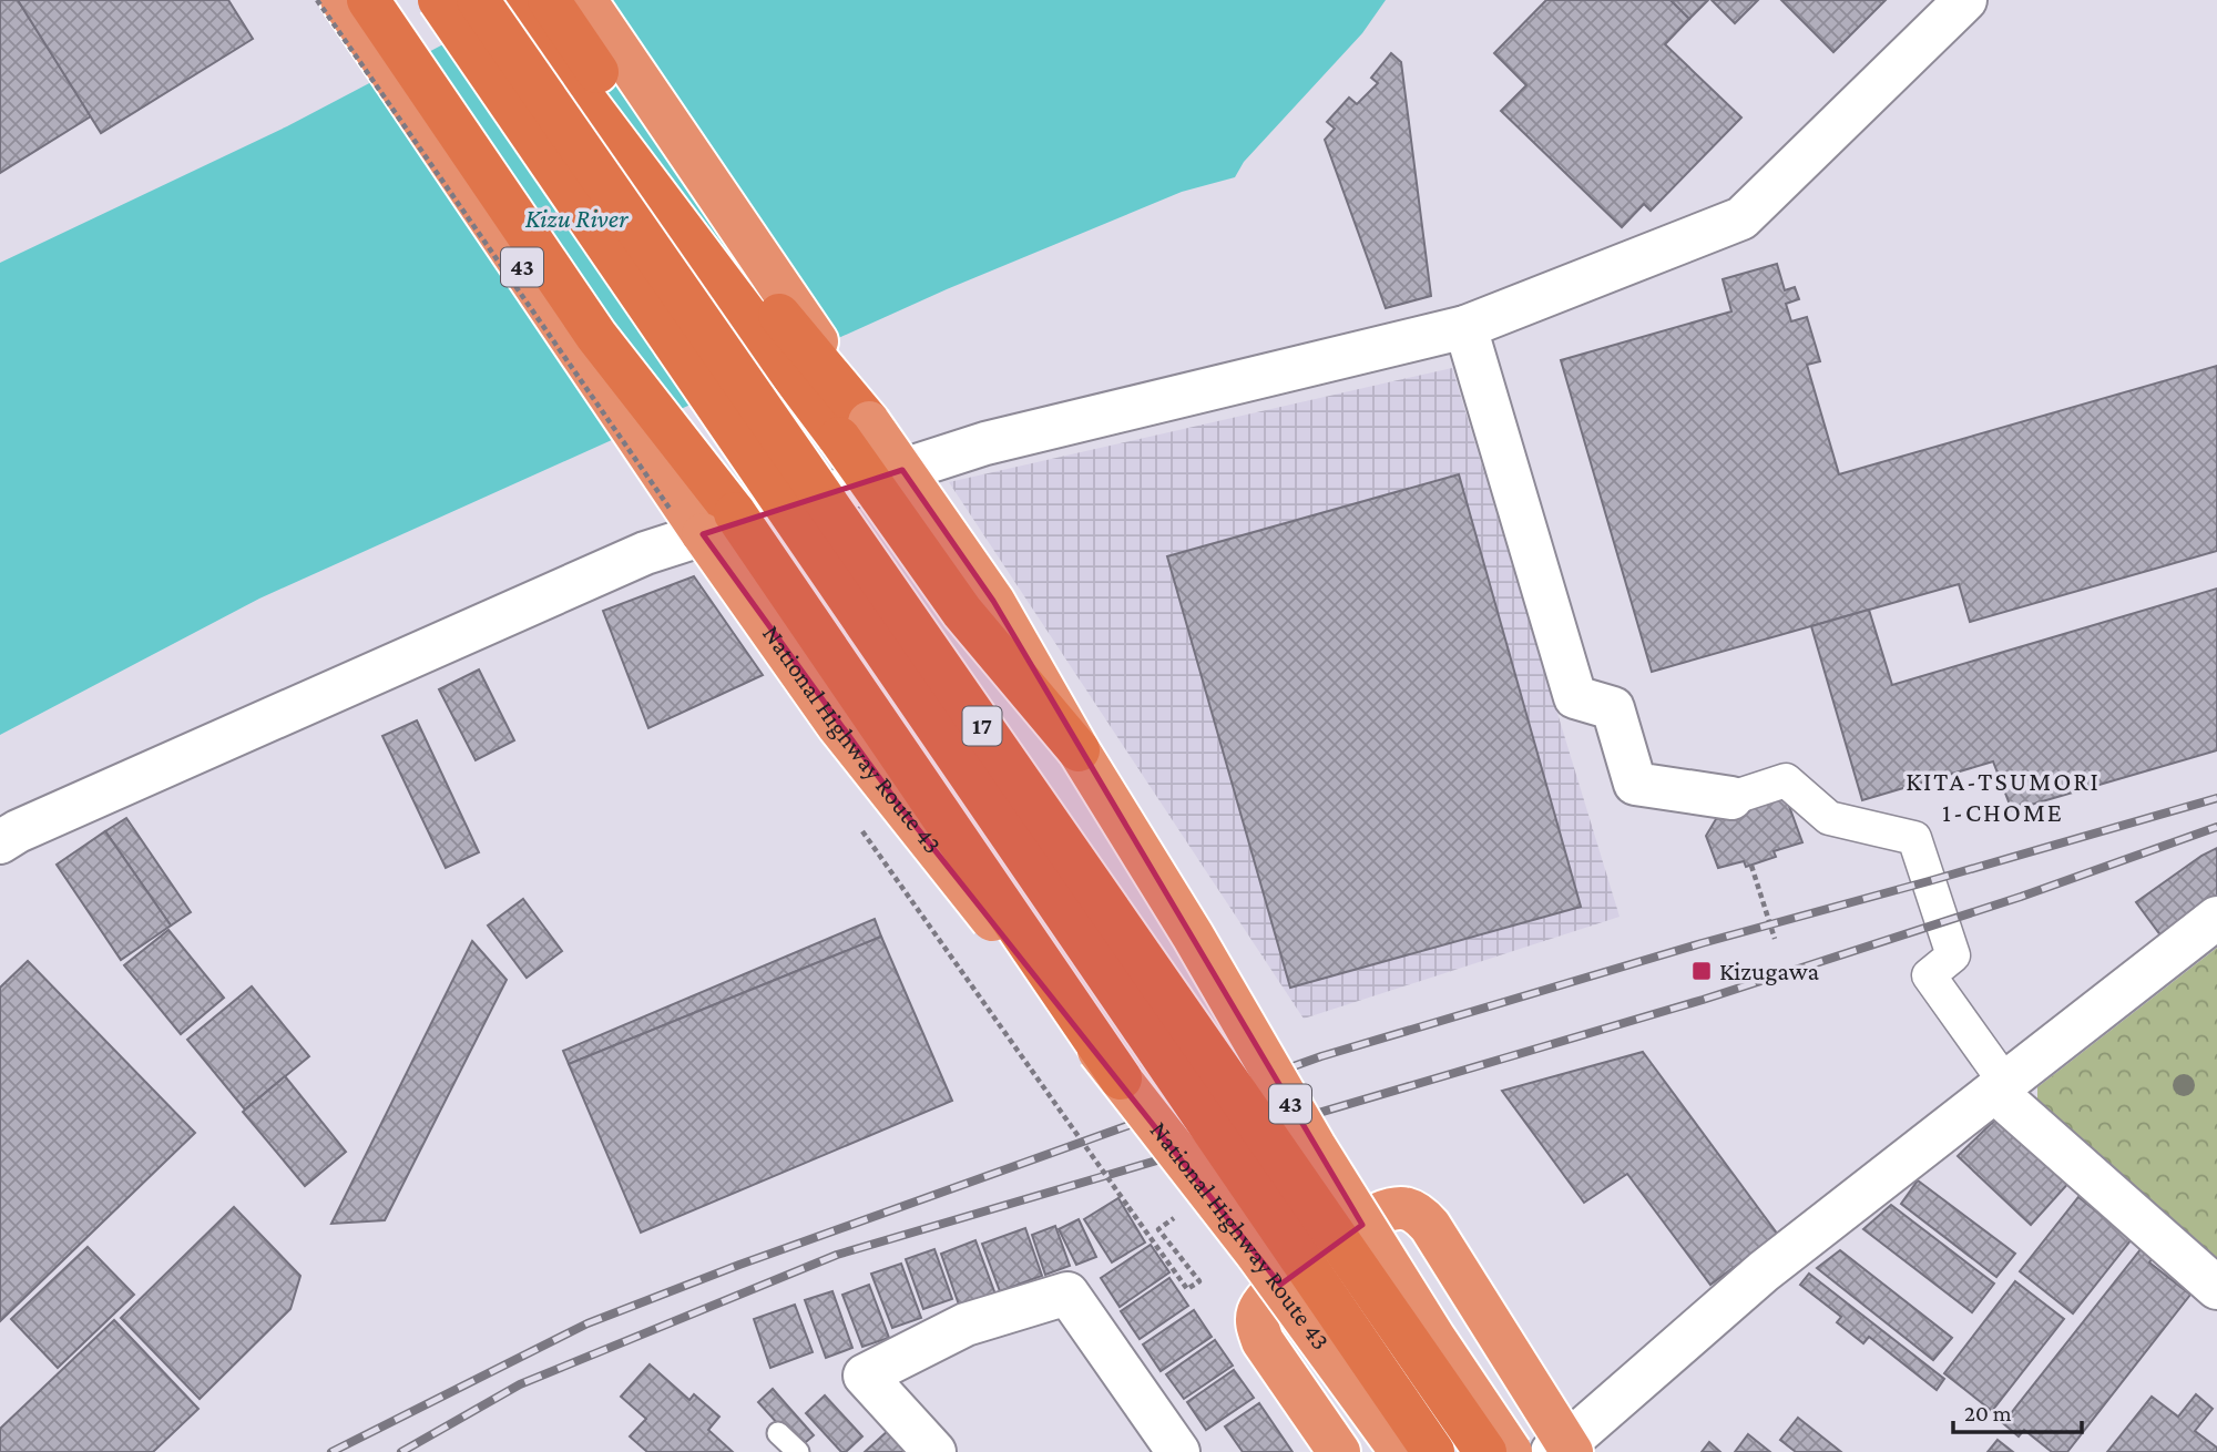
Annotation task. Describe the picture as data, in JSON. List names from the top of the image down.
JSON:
{
  "streets": {
    "highway": ["43", "17", "National Highway Route 43"]
  },
  "districts": ["KITA-TSUMORI 1-CHOME"],
  "water": ["Kizu River"],
  "places": {
    "transit": ["Kizugawa"]
  },
  "scale_bar": "20 m"
}
